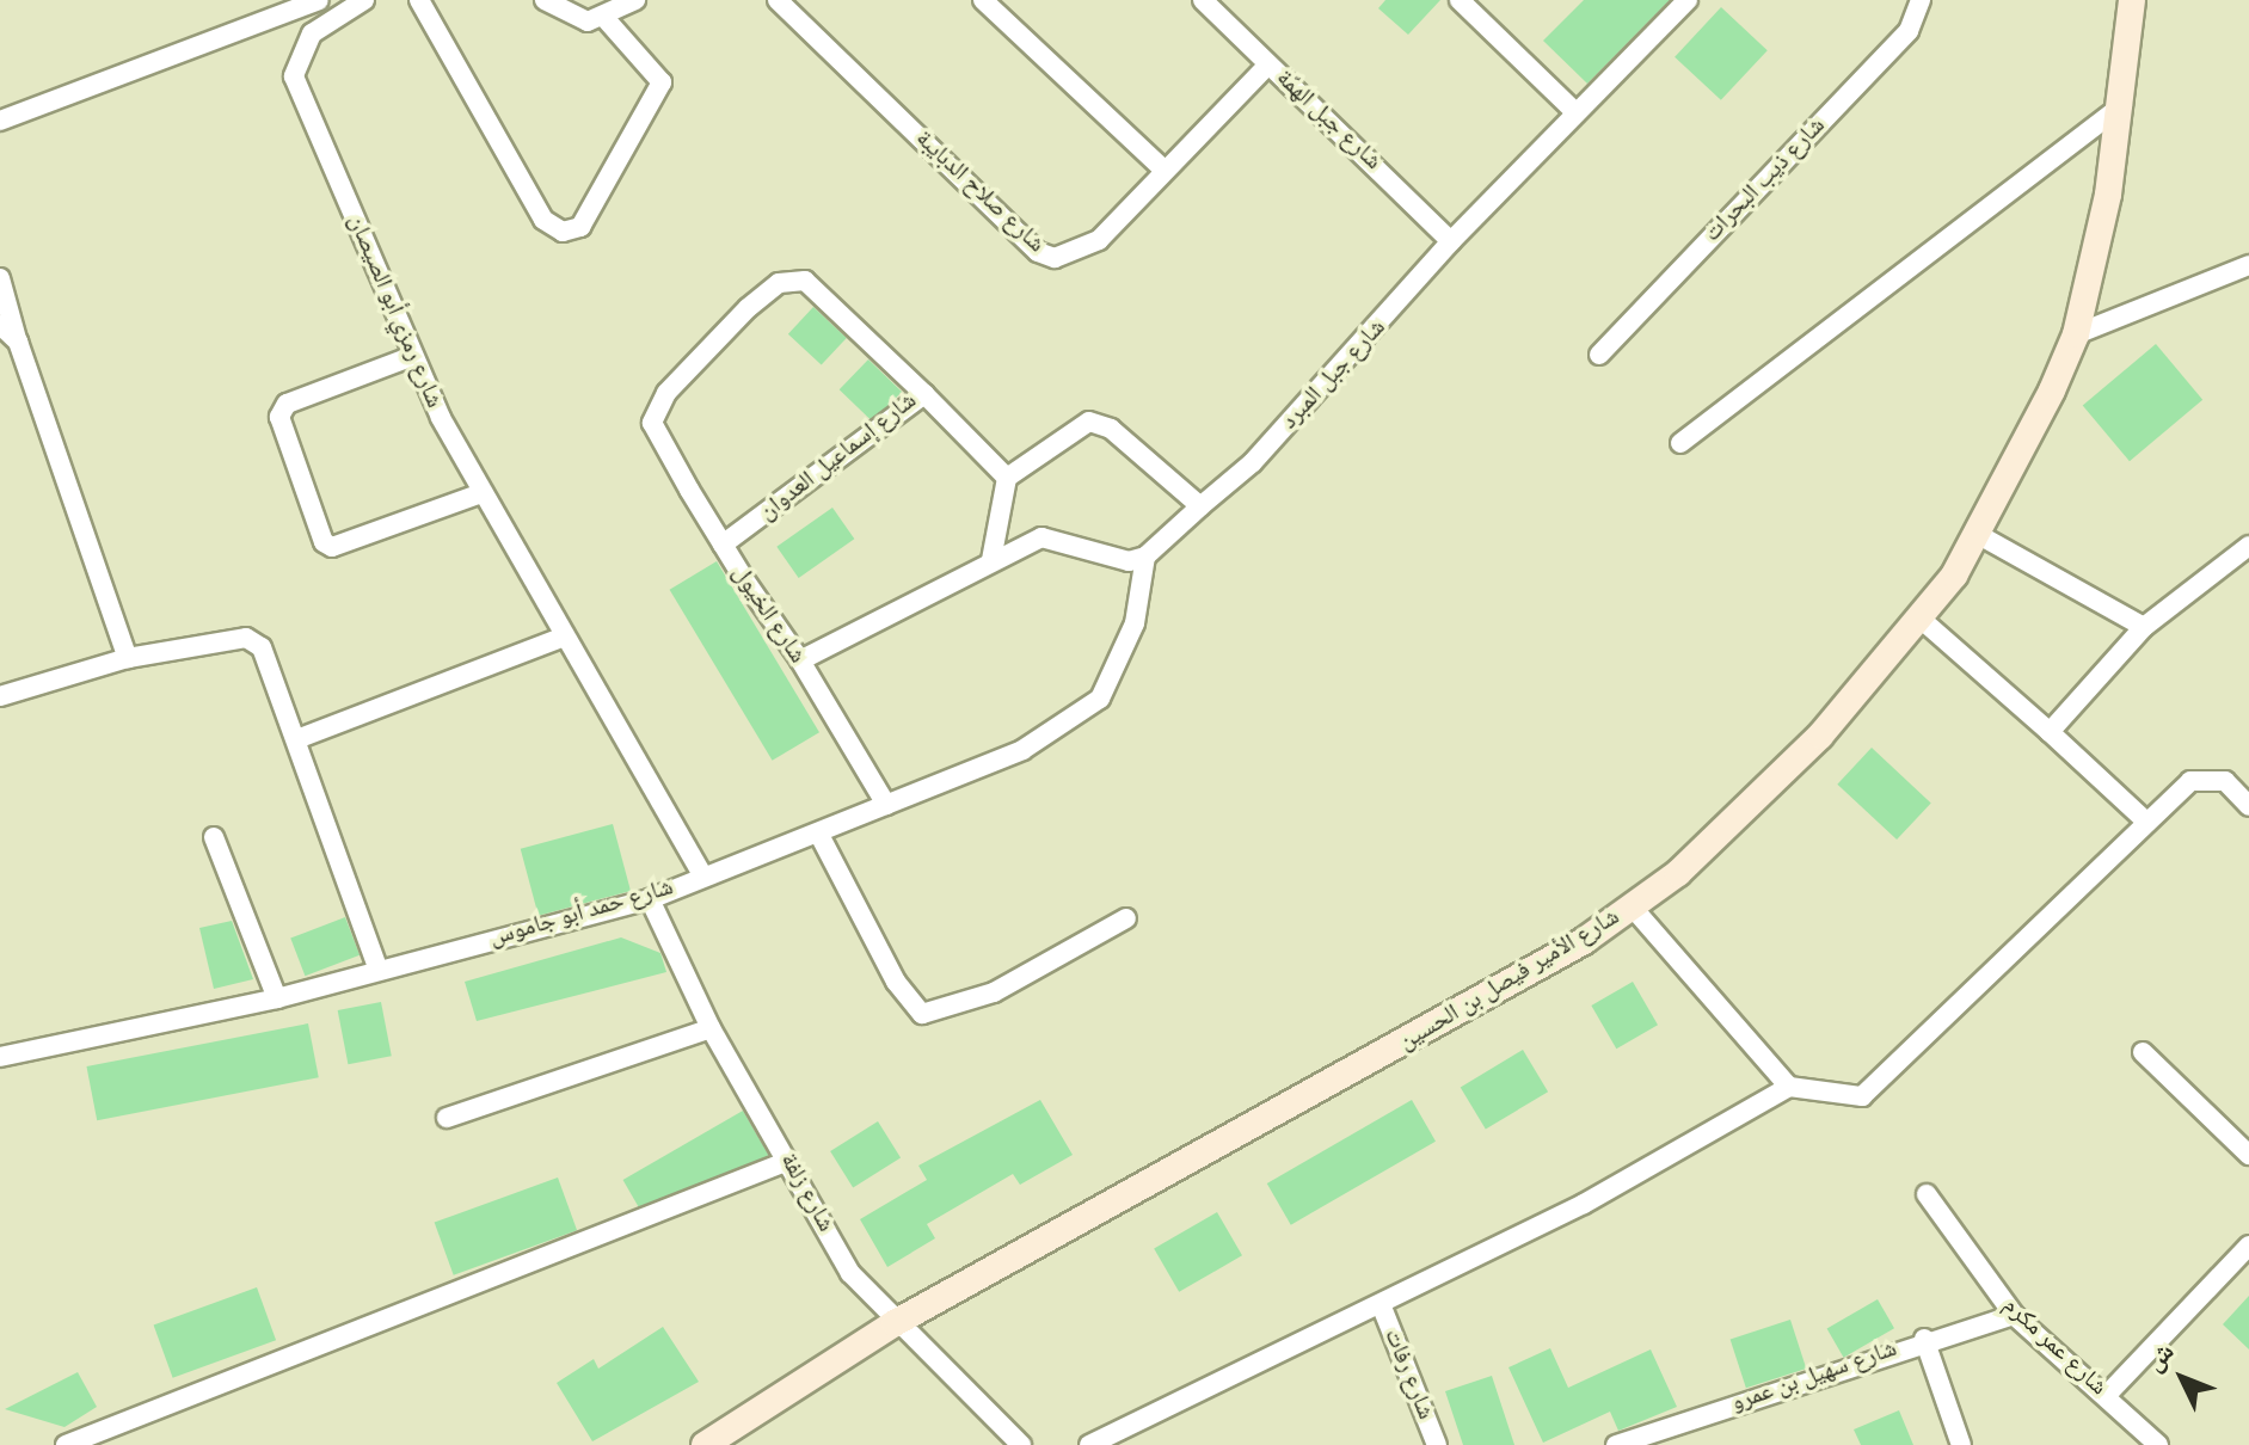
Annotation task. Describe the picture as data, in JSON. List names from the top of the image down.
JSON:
{
  "streets": {
    "street": [
      "شارع جبل الهمّة",
      "شارع ذيب البحرات",
      "شارع صلاح الدبايبة",
      "شارع رمزي أبو الصيصان",
      "شارع جبل المبرد",
      "شارع إسماعيل العدوان",
      "شارع الخيول",
      "شارع حمد أبو جاموس",
      "شارع الأمير فيصل بن الحسين",
      "شارع زلفة",
      "شارع عمر مكرم",
      "شارع رفات",
      "شارع سهيل بن عمرو"
    ]
  },
  "crossings": [
    ["شارع جبل الهمّة", "شارع صلاح الدبايبة"],
    ["شارع جبل الهمّة", "شارع جبل المبرد"],
    ["شارع رمزي أبو الصيصان", "شارع حمد أبو جاموس"],
    ["شارع جبل المبرد", "شارع حمد أبو جاموس"],
    ["شارع إسماعيل العدوان", "شارع الخيول"],
    ["شارع الخيول", "شارع حمد أبو جاموس"],
    ["شارع حمد أبو جاموس", "شارع زلفة"],
    ["شارع الأمير فيصل بن الحسين", "شارع زلفة"],
    ["شارع عمر مكرم", "شارع سهيل بن عمرو"]
  ],
  "north": "top left"
}
